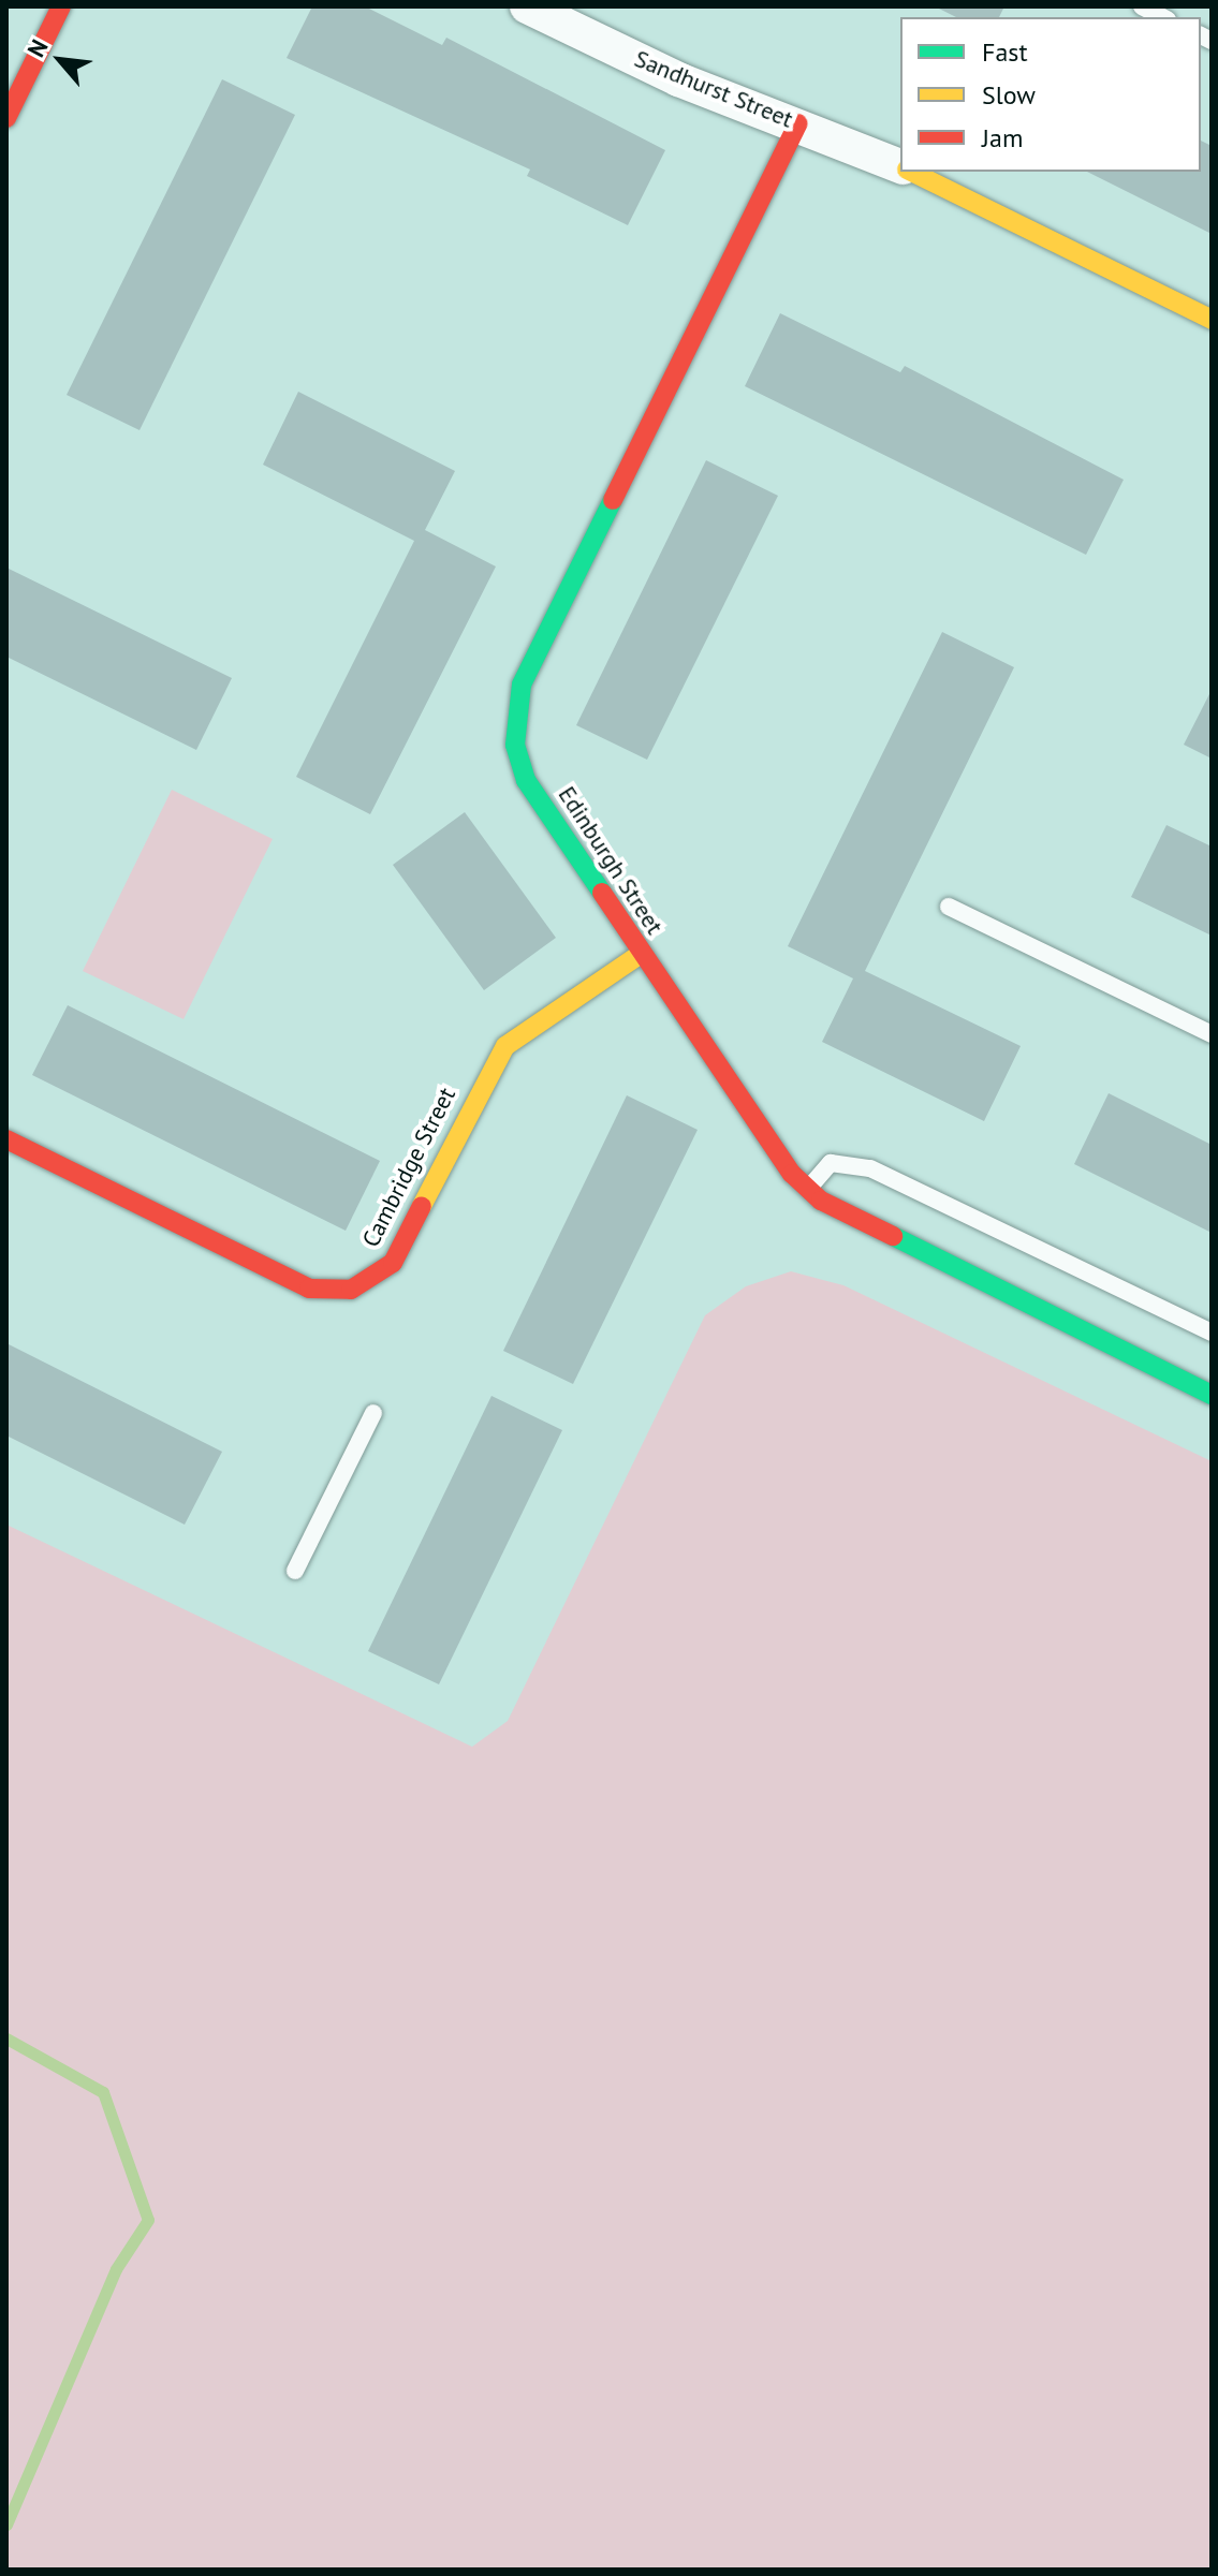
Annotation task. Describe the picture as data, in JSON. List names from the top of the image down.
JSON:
{
  "streets": {
    "street": ["Sandhurst Street", "Edinburgh Street", "Cambridge Street"]
  },
  "crossings": [
    ["Sandhurst Street", "Edinburgh Street"],
    ["Edinburgh Street", "Cambridge Street"]
  ],
  "legend": ["Fast", "Slow", "Jam"],
  "north": "top left"
}
